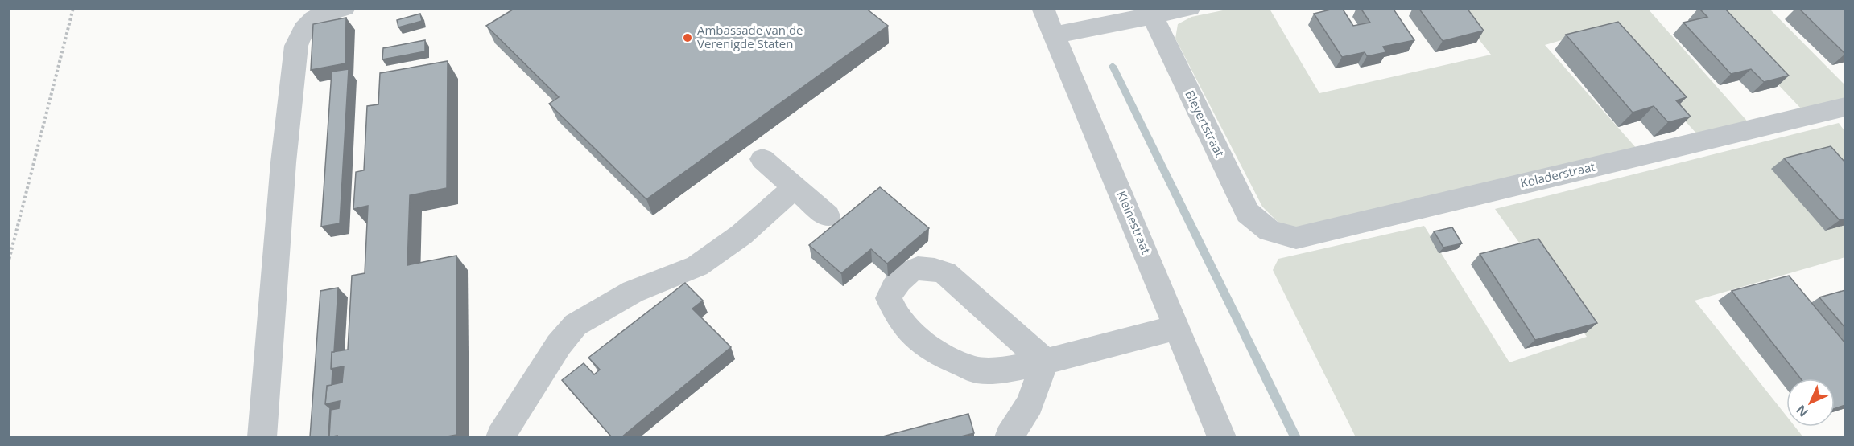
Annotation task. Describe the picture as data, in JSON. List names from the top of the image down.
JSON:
{
  "streets": {
    "street": ["Bleyertstraat", "Koladerstraat", "Kleinestraat"]
  },
  "crossings": [
    ["Bleyertstraat", "Koladerstraat"]
  ],
  "places": ["Ambassade van de Verenigde Staten"],
  "north": "bottom left"
}
